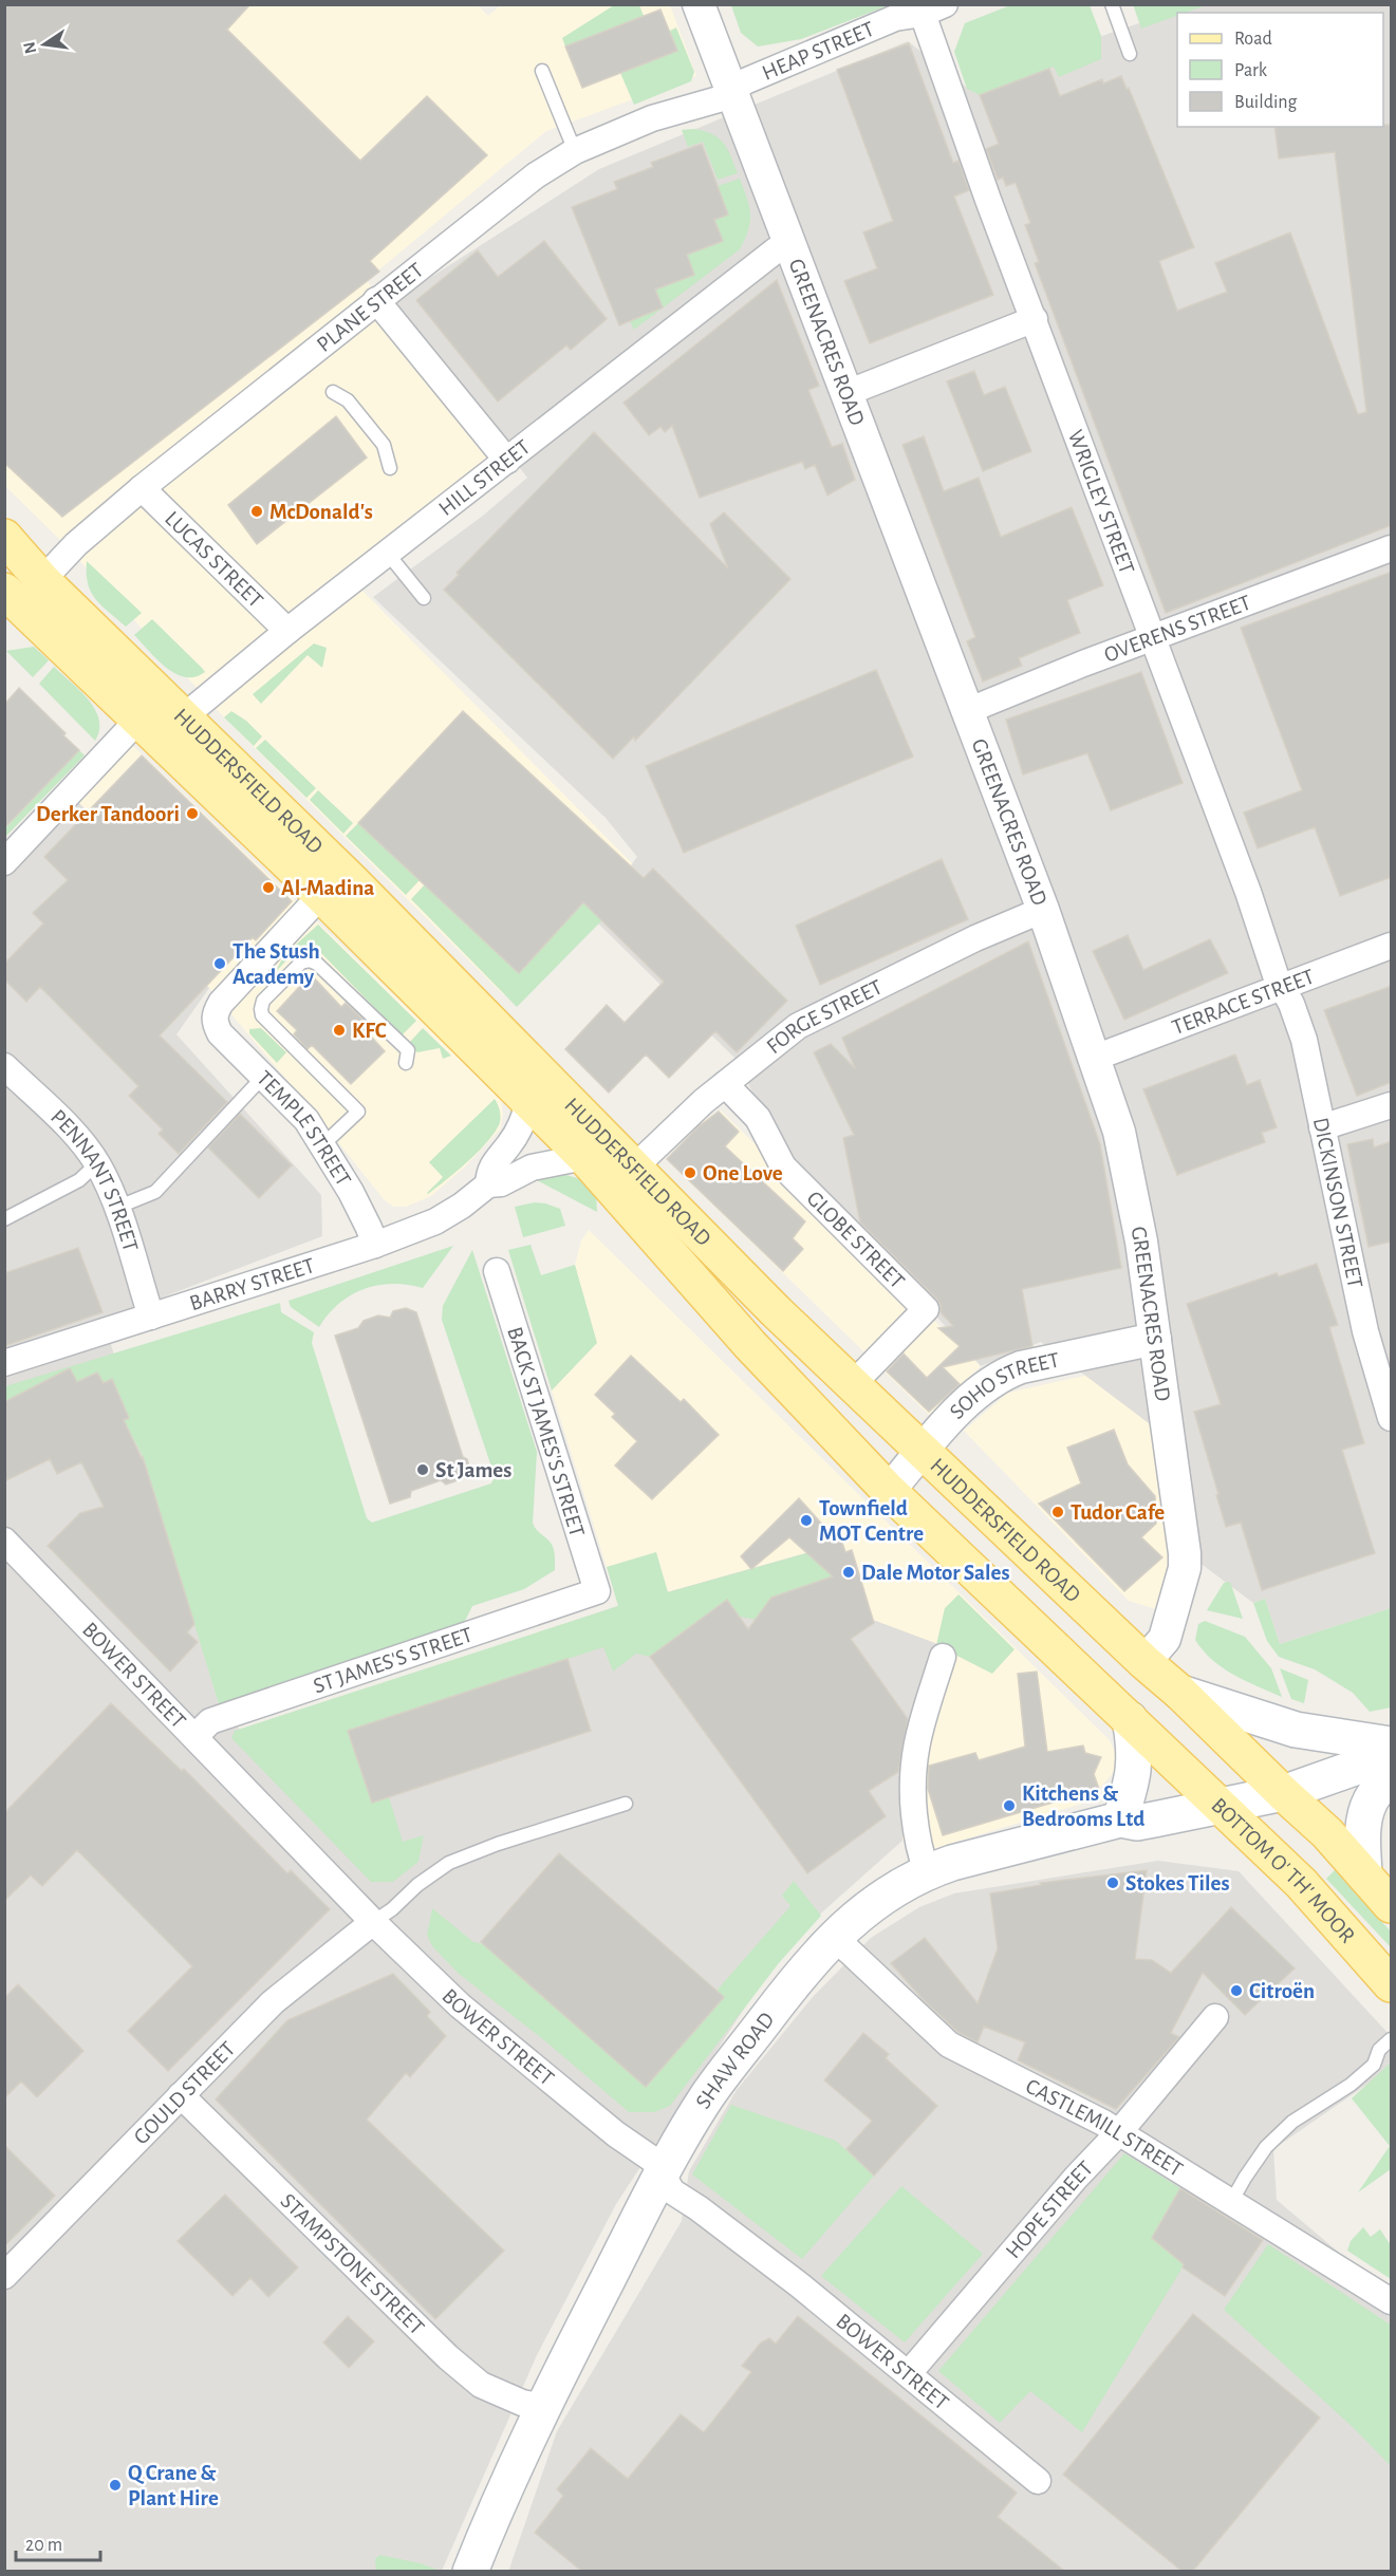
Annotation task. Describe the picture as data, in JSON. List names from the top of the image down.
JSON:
{
  "streets": {
    "main road": ["HUDDERSFIELD ROAD", "BOTTOM O' TH' MOOR", "SHAW ROAD"],
    "street": [
      "HEAP STREET",
      "PLANE STREET",
      "GREENACRES ROAD",
      "HILL STREET",
      "WRIGLEY STREET",
      "LUCAS STREET",
      "OVERENS STREET",
      "TERRACE STREET",
      "FORGE STREET",
      "TEMPLE STREET",
      "PENNANT STREET",
      "DICKINSON STREET",
      "GLOBE STREET",
      "BARRY STREET",
      "SOHO STREET",
      "BACK ST JAMES'S STREET",
      "ST JAMES'S STREET",
      "BOWER STREET",
      "GOULD STREET",
      "CASTLEMILL STREET",
      "HOPE STREET",
      "STAMPSTONE STREET"
    ]
  },
  "crossings": [
    ["HEAP STREET", "PLANE STREET"],
    ["HEAP STREET", "GREENACRES ROAD"],
    ["HEAP STREET", "WRIGLEY STREET"],
    ["PLANE STREET", "GREENACRES ROAD"],
    ["PLANE STREET", "LUCAS STREET"],
    ["PLANE STREET", "HUDDERSFIELD ROAD"],
    ["GREENACRES ROAD", "HILL STREET"],
    ["GREENACRES ROAD", "OVERENS STREET"],
    ["GREENACRES ROAD", "HUDDERSFIELD ROAD"],
    ["GREENACRES ROAD", "TERRACE STREET"],
    ["GREENACRES ROAD", "FORGE STREET"],
    ["GREENACRES ROAD", "SOHO STREET"],
    ["HILL STREET", "LUCAS STREET"],
    ["HILL STREET", "HUDDERSFIELD ROAD"],
    ["WRIGLEY STREET", "OVERENS STREET"],
    ["WRIGLEY STREET", "TERRACE STREET"],
    ["WRIGLEY STREET", "DICKINSON STREET"],
    ["HUDDERSFIELD ROAD", "FORGE STREET"],
    ["HUDDERSFIELD ROAD", "TEMPLE STREET"],
    ["HUDDERSFIELD ROAD", "GLOBE STREET"],
    ["HUDDERSFIELD ROAD", "BARRY STREET"],
    ["HUDDERSFIELD ROAD", "SOHO STREET"],
    ["HUDDERSFIELD ROAD", "BOTTOM O' TH' MOOR"],
    ["HUDDERSFIELD ROAD", "SHAW ROAD"],
    ["TERRACE STREET", "DICKINSON STREET"],
    ["FORGE STREET", "GLOBE STREET"],
    ["TEMPLE STREET", "BARRY STREET"],
    ["PENNANT STREET", "BARRY STREET"],
    ["BACK ST JAMES'S STREET", "ST JAMES'S STREET"],
    ["ST JAMES'S STREET", "BOWER STREET"],
    ["BOWER STREET", "SHAW ROAD"],
    ["BOWER STREET", "GOULD STREET"],
    ["BOWER STREET", "HOPE STREET"],
    ["BOTTOM O' TH' MOOR", "SHAW ROAD"],
    ["SHAW ROAD", "CASTLEMILL STREET"],
    ["SHAW ROAD", "STAMPSTONE STREET"],
    ["GOULD STREET", "STAMPSTONE STREET"],
    ["CASTLEMILL STREET", "HOPE STREET"]
  ],
  "places": [
    "McDonald's",
    "Derker Tandoori",
    "Al-Madina",
    "The Stush Academy",
    "KFC",
    "One Love",
    "St James",
    "Tudor Cafe",
    "Townfield MOT Centre",
    "Dale Motor Sales",
    "Kitchens & Bedrooms Ltd",
    "Stokes Tiles",
    "Citroën",
    "Q Crane & Plant Hire"
  ],
  "legend": ["Road", "Park", "Building"],
  "scale_bar": "20 m",
  "north": "left"
}
